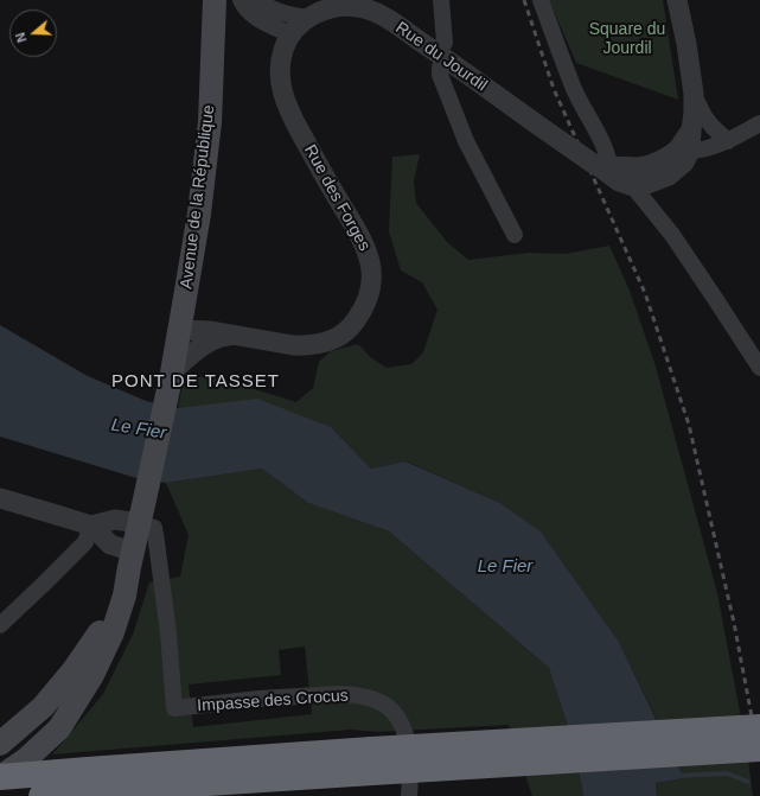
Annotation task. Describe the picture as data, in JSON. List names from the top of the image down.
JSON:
{
  "streets": {
    "main road": ["Avenue de la République"],
    "street": ["Rue du Jourdil", "Rue des Forges", "Impasse des Crocus"]
  },
  "crossings": [
    ["Rue du Jourdil", "Rue des Forges"],
    ["Avenue de la République", "Rue des Forges"]
  ],
  "districts": ["PONT DE TASSET"],
  "water": ["Le Fier"],
  "parks": ["Square du Jourdil"],
  "north": "left"
}
